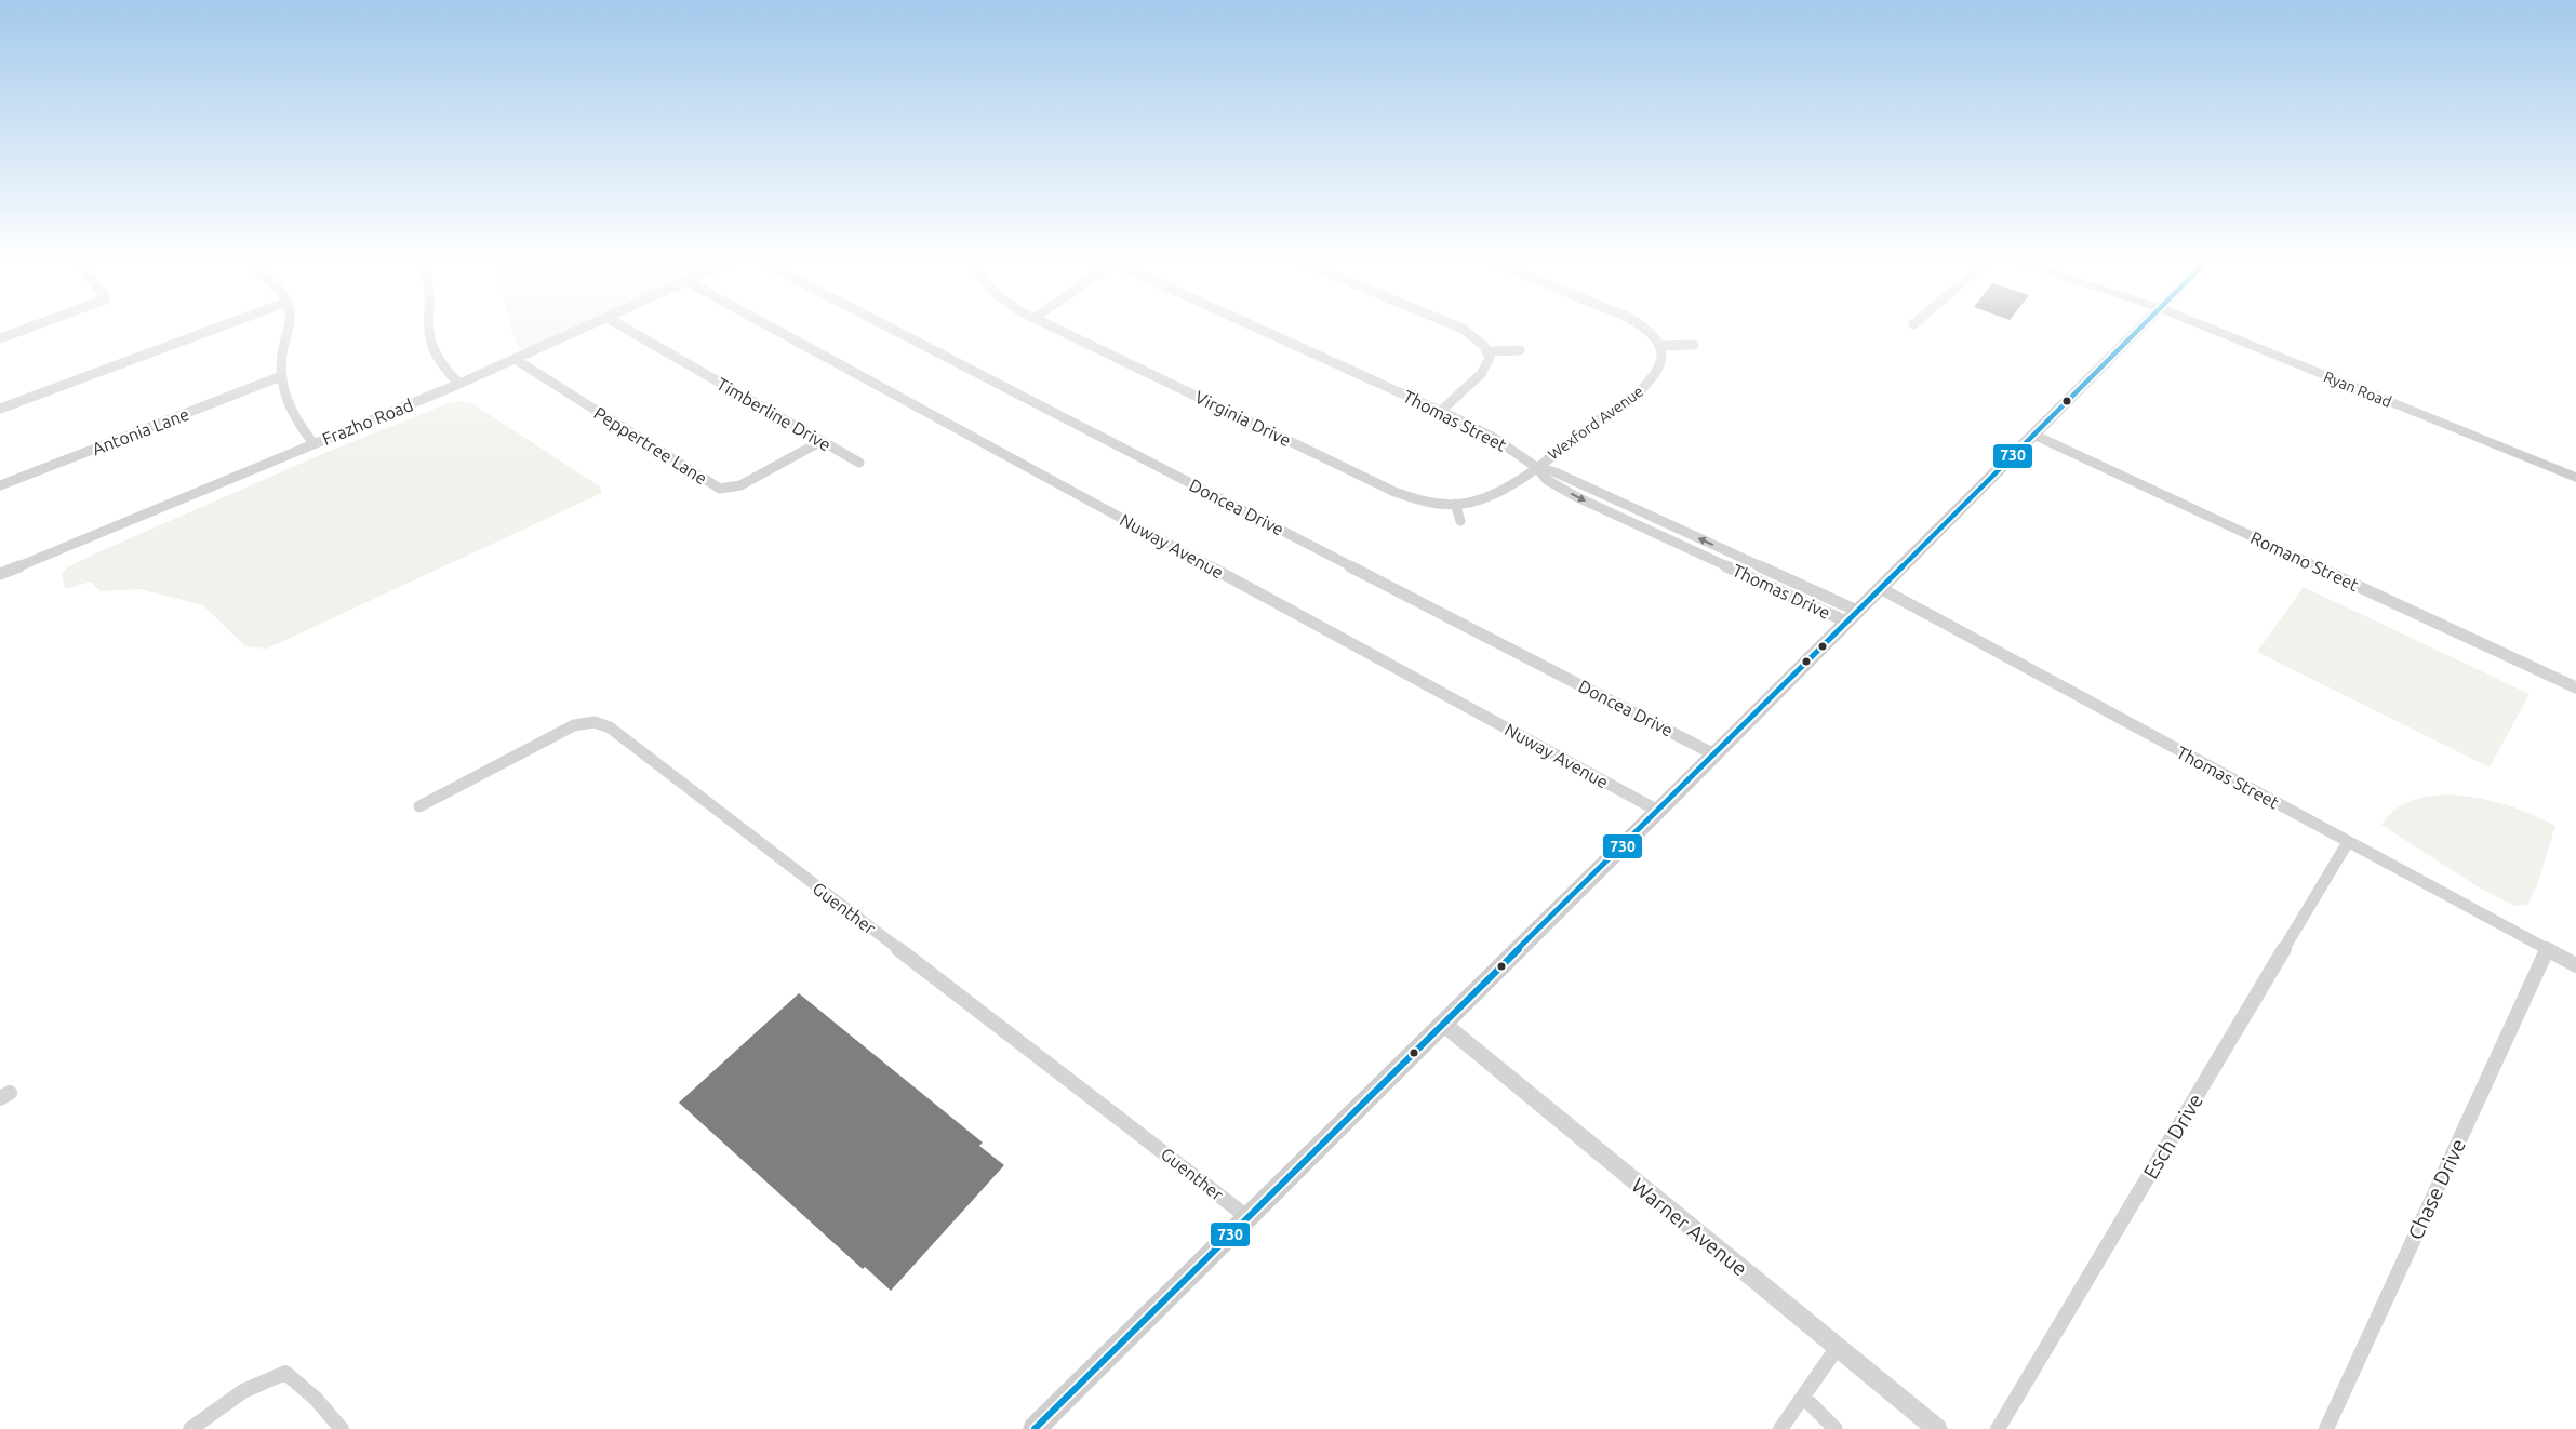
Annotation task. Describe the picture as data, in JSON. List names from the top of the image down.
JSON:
{
  "streets": {
    "main road": ["Ryan Road"],
    "street": [
      "Timberline Drive",
      "Virginia Drive",
      "Thomas Street",
      "Frazho Road",
      "Wexford Avenue",
      "Antonia Lane",
      "Peppertree Lane",
      "Doncea Drive",
      "Nuway Avenue",
      "Romano Street",
      "Thomas Drive",
      "Guenther",
      "Esch Drive",
      "Chase Drive",
      "Warner Avenue"
    ]
  },
  "crossings": [
    ["Timberline Drive", "Peppertree Lane"],
    ["Virginia Drive", "Thomas Street"],
    ["Virginia Drive", "Wexford Avenue"],
    ["Virginia Drive", "Thomas Drive"],
    ["Thomas Street", "Wexford Avenue"],
    ["Thomas Street", "Thomas Drive"],
    ["Thomas Street", "Esch Drive"],
    ["Thomas Street", "Chase Drive"],
    ["Frazho Road", "Peppertree Lane"],
    ["Wexford Avenue", "Thomas Drive"]
  ],
  "one_way": ["Thomas Drive"],
  "lines": ["transit line 730"]
}
